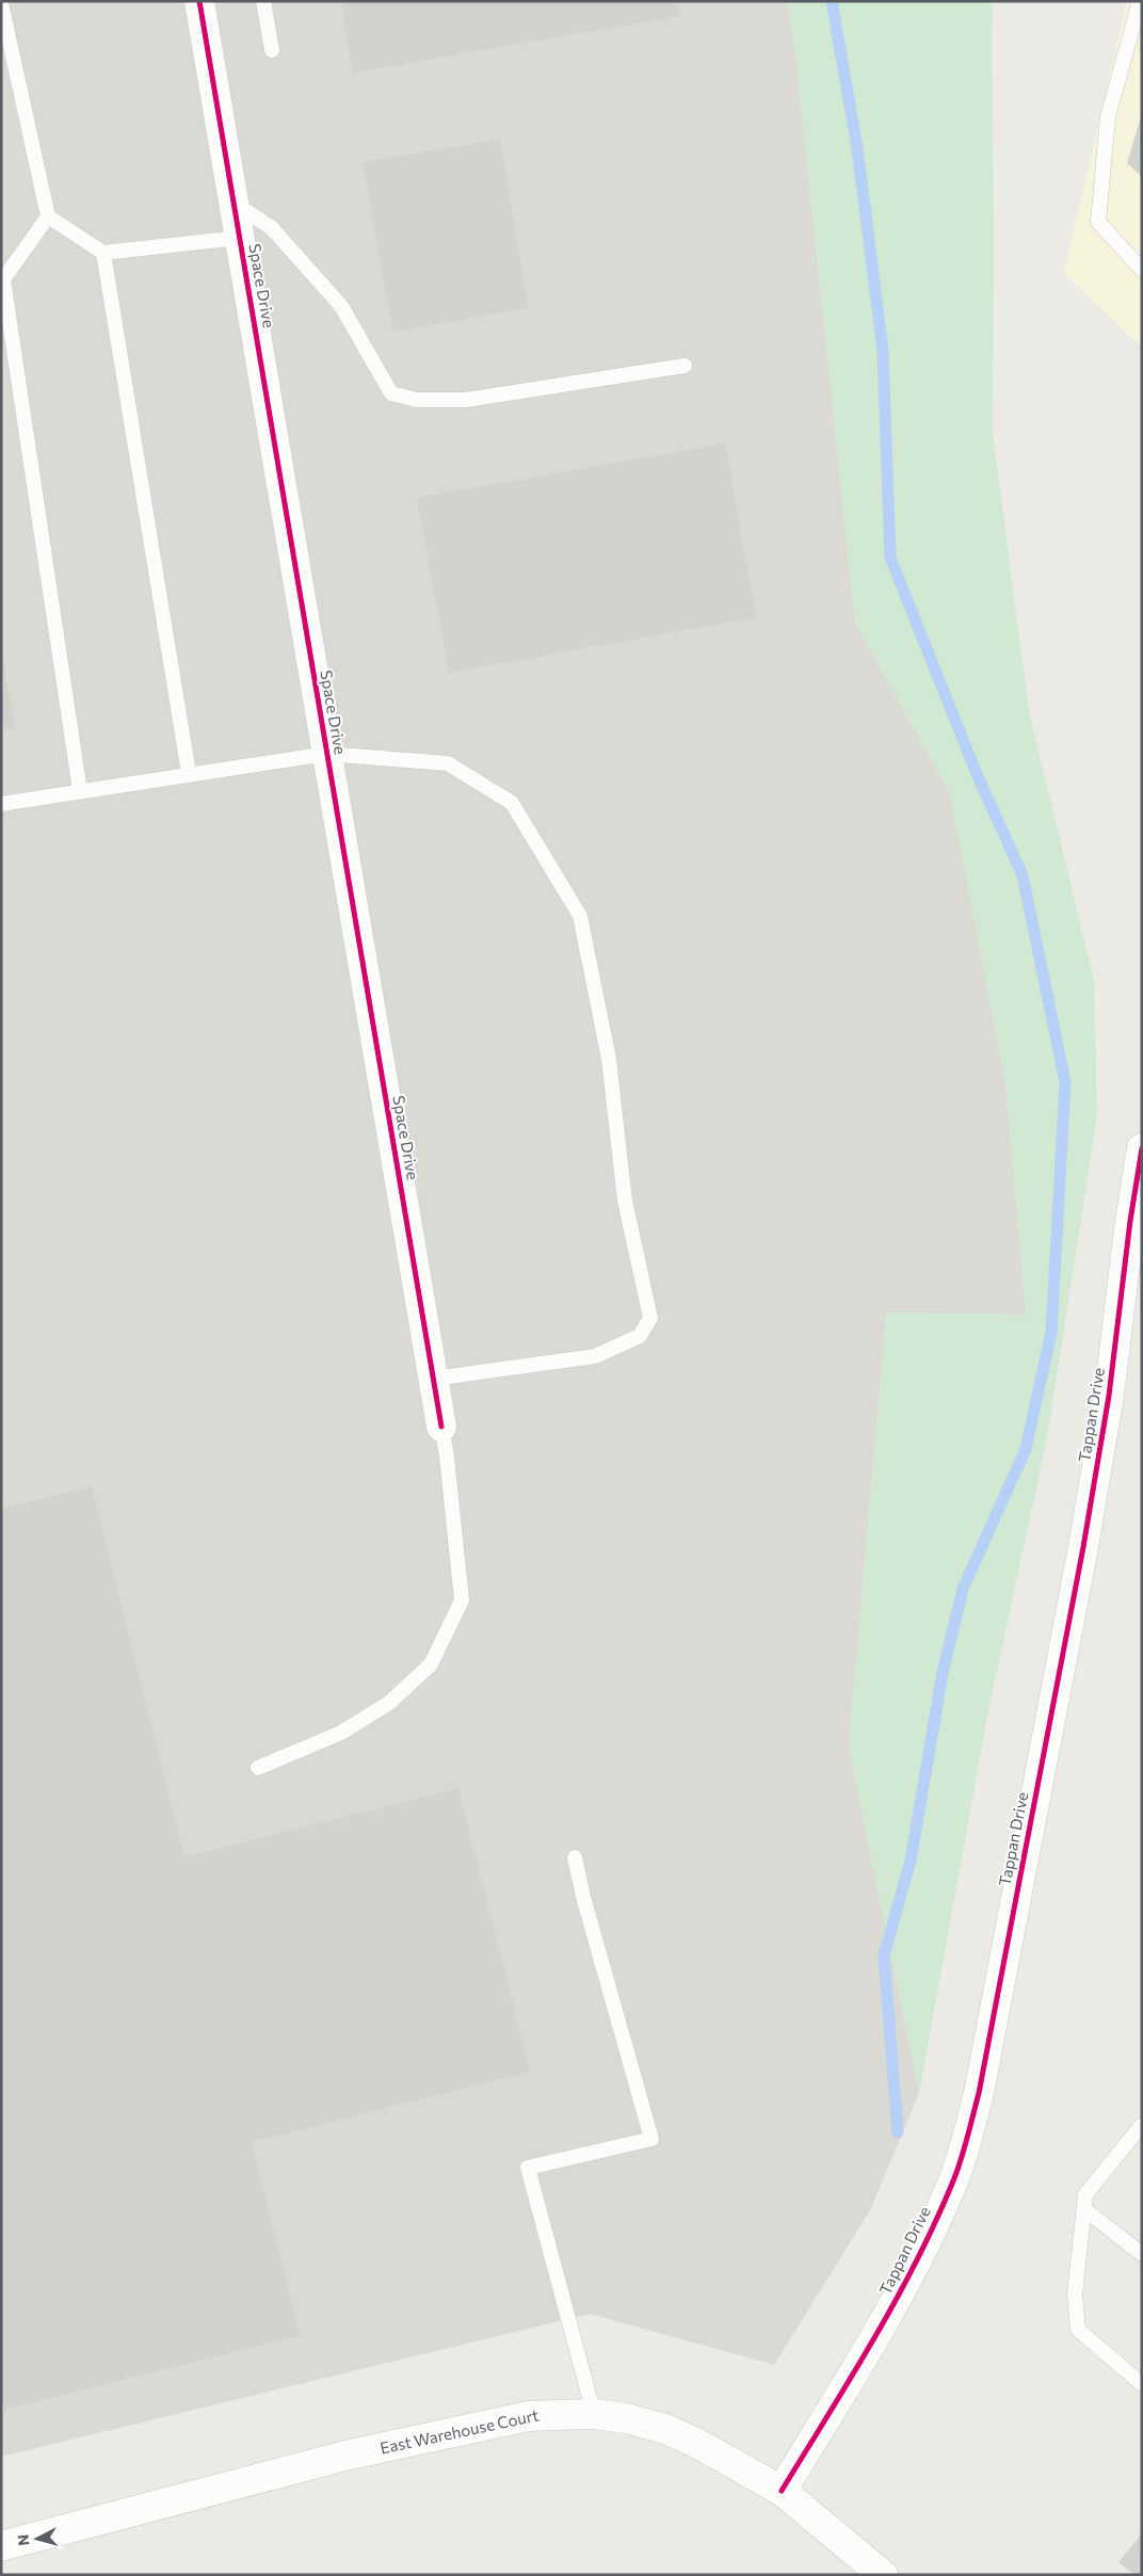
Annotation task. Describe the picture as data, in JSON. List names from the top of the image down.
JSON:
{
  "streets": {
    "street": ["Space Drive", "Tappan Drive", "East Warehouse Court"]
  },
  "crossings": [
    ["Tappan Drive", "East Warehouse Court"]
  ],
  "north": "left"
}
